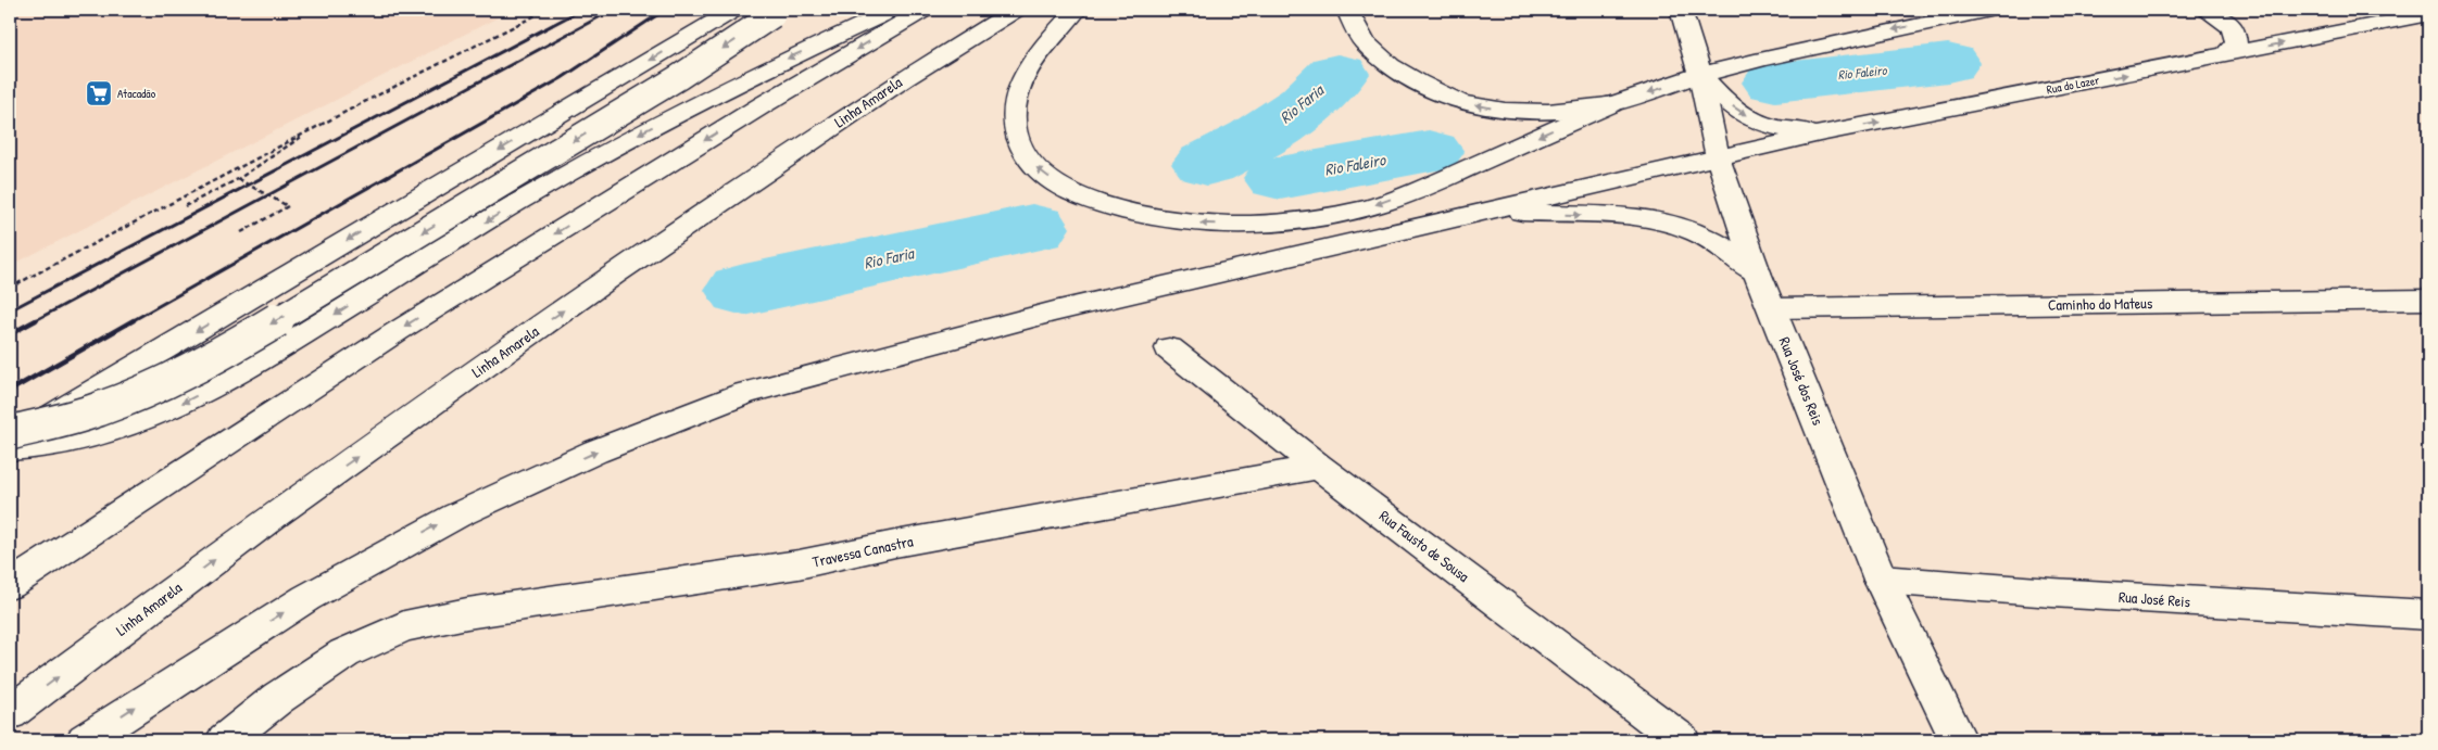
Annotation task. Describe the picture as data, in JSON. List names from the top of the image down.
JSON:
{
  "streets": {
    "main road": [
      "Rua do Lazer",
      "Linha Amarela",
      "Caminho do Mateus",
      "Rua José dos Reis",
      "Rua Fausto de Sousa",
      "Travessa Canastra",
      "Rua José Reis"
    ]
  },
  "crossings": [
    ["Rua do Lazer", "Rua José dos Reis"],
    ["Caminho do Mateus", "Rua José dos Reis"],
    ["Rua José dos Reis", "Rua José Reis"],
    ["Rua Fausto de Sousa", "Travessa Canastra"]
  ],
  "water": ["Rio Faleiro", "Rio Faria"],
  "places": {
    "supermarket": ["Atacadão"]
  }
}
